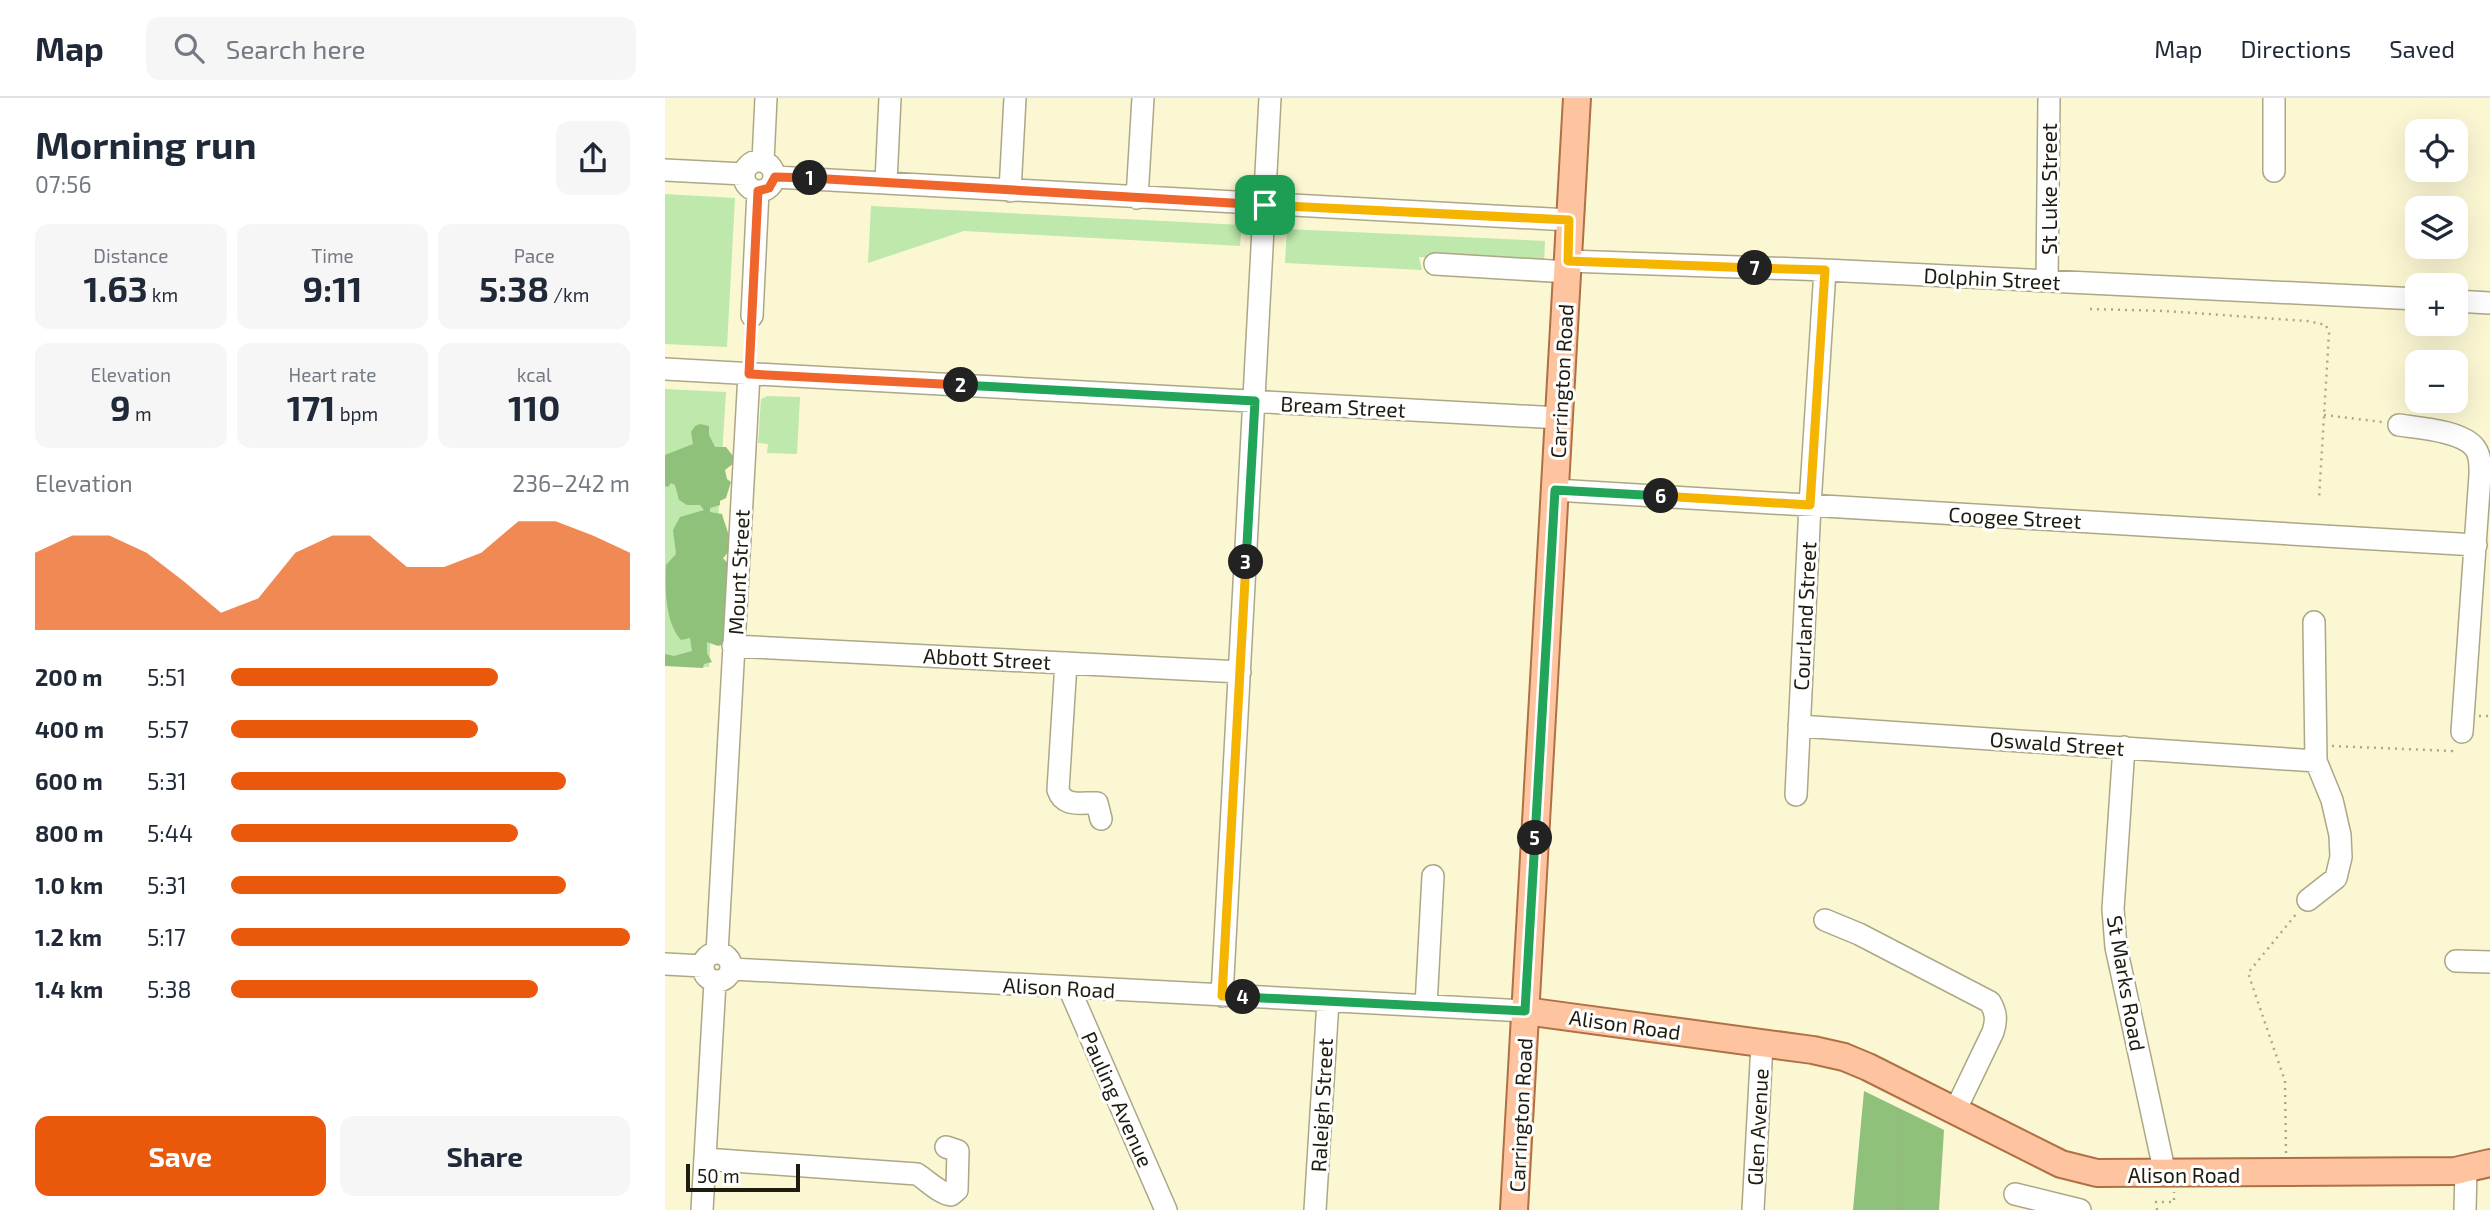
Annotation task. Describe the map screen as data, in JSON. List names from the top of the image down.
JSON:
{
  "streets": {
    "main road": ["Carrington Road", "Alison Road"],
    "street": [
      "St Luke Street",
      "Dolphin Street",
      "Bream Street",
      "Coogee Street",
      "Mount Street",
      "Courland Street",
      "Abbott Street",
      "Oswald Street",
      "St Marks Road",
      "Pauling Avenue",
      "Raleigh Street",
      "Glen Avenue"
    ]
  },
  "crossings": [
    ["St Luke Street", "Dolphin Street"],
    ["Dolphin Street", "Carrington Road"],
    ["Dolphin Street", "Courland Street"],
    ["Carrington Road", "Bream Street"],
    ["Carrington Road", "Coogee Street"],
    ["Carrington Road", "Alison Road"],
    ["Bream Street", "Mount Street"],
    ["Coogee Street", "Courland Street"],
    ["Mount Street", "Abbott Street"],
    ["Mount Street", "Alison Road"],
    ["Courland Street", "Oswald Street"],
    ["Oswald Street", "St Marks Road"],
    ["St Marks Road", "Alison Road"],
    ["Alison Road", "Pauling Avenue"],
    ["Alison Road", "Raleigh Street"],
    ["Alison Road", "Glen Avenue"]
  ],
  "scale_bar": "50 m",
  "page": {
    "header": "Map",
    "search": "Search here",
    "nav": ["Map", "Directions", "Saved"],
    "heading": ["Morning run", "07:56"],
    "map_buttons": ["+", "−"],
    "pins": [
      "1",
      "7",
      "2",
      "6",
      "3",
      "5",
      "4"
    ],
    "stats": [
      ["Distance", "1.63 km"],
      ["Time", "9:11"],
      ["Pace", "5:38 /km"],
      ["Elevation", "9 m"],
      ["Heart rate", "171 bpm"],
      ["kcal", "110"]
    ],
    "chart": ["Elevation", "236–242 m"],
    "list": [
      {
        "name": "200 m",
        "note": "5:51"
      },
      {
        "name": "400 m",
        "note": "5:57"
      },
      {
        "name": "600 m",
        "note": "5:31"
      },
      {
        "name": "800 m",
        "note": "5:44"
      },
      {
        "name": "1.0 km",
        "note": "5:31"
      },
      {
        "name": "1.2 km",
        "note": "5:17"
      },
      {
        "name": "1.4 km",
        "note": "5:38"
      }
    ],
    "buttons": ["Save", "Share"],
    "scale": "50 m"
  }
}
